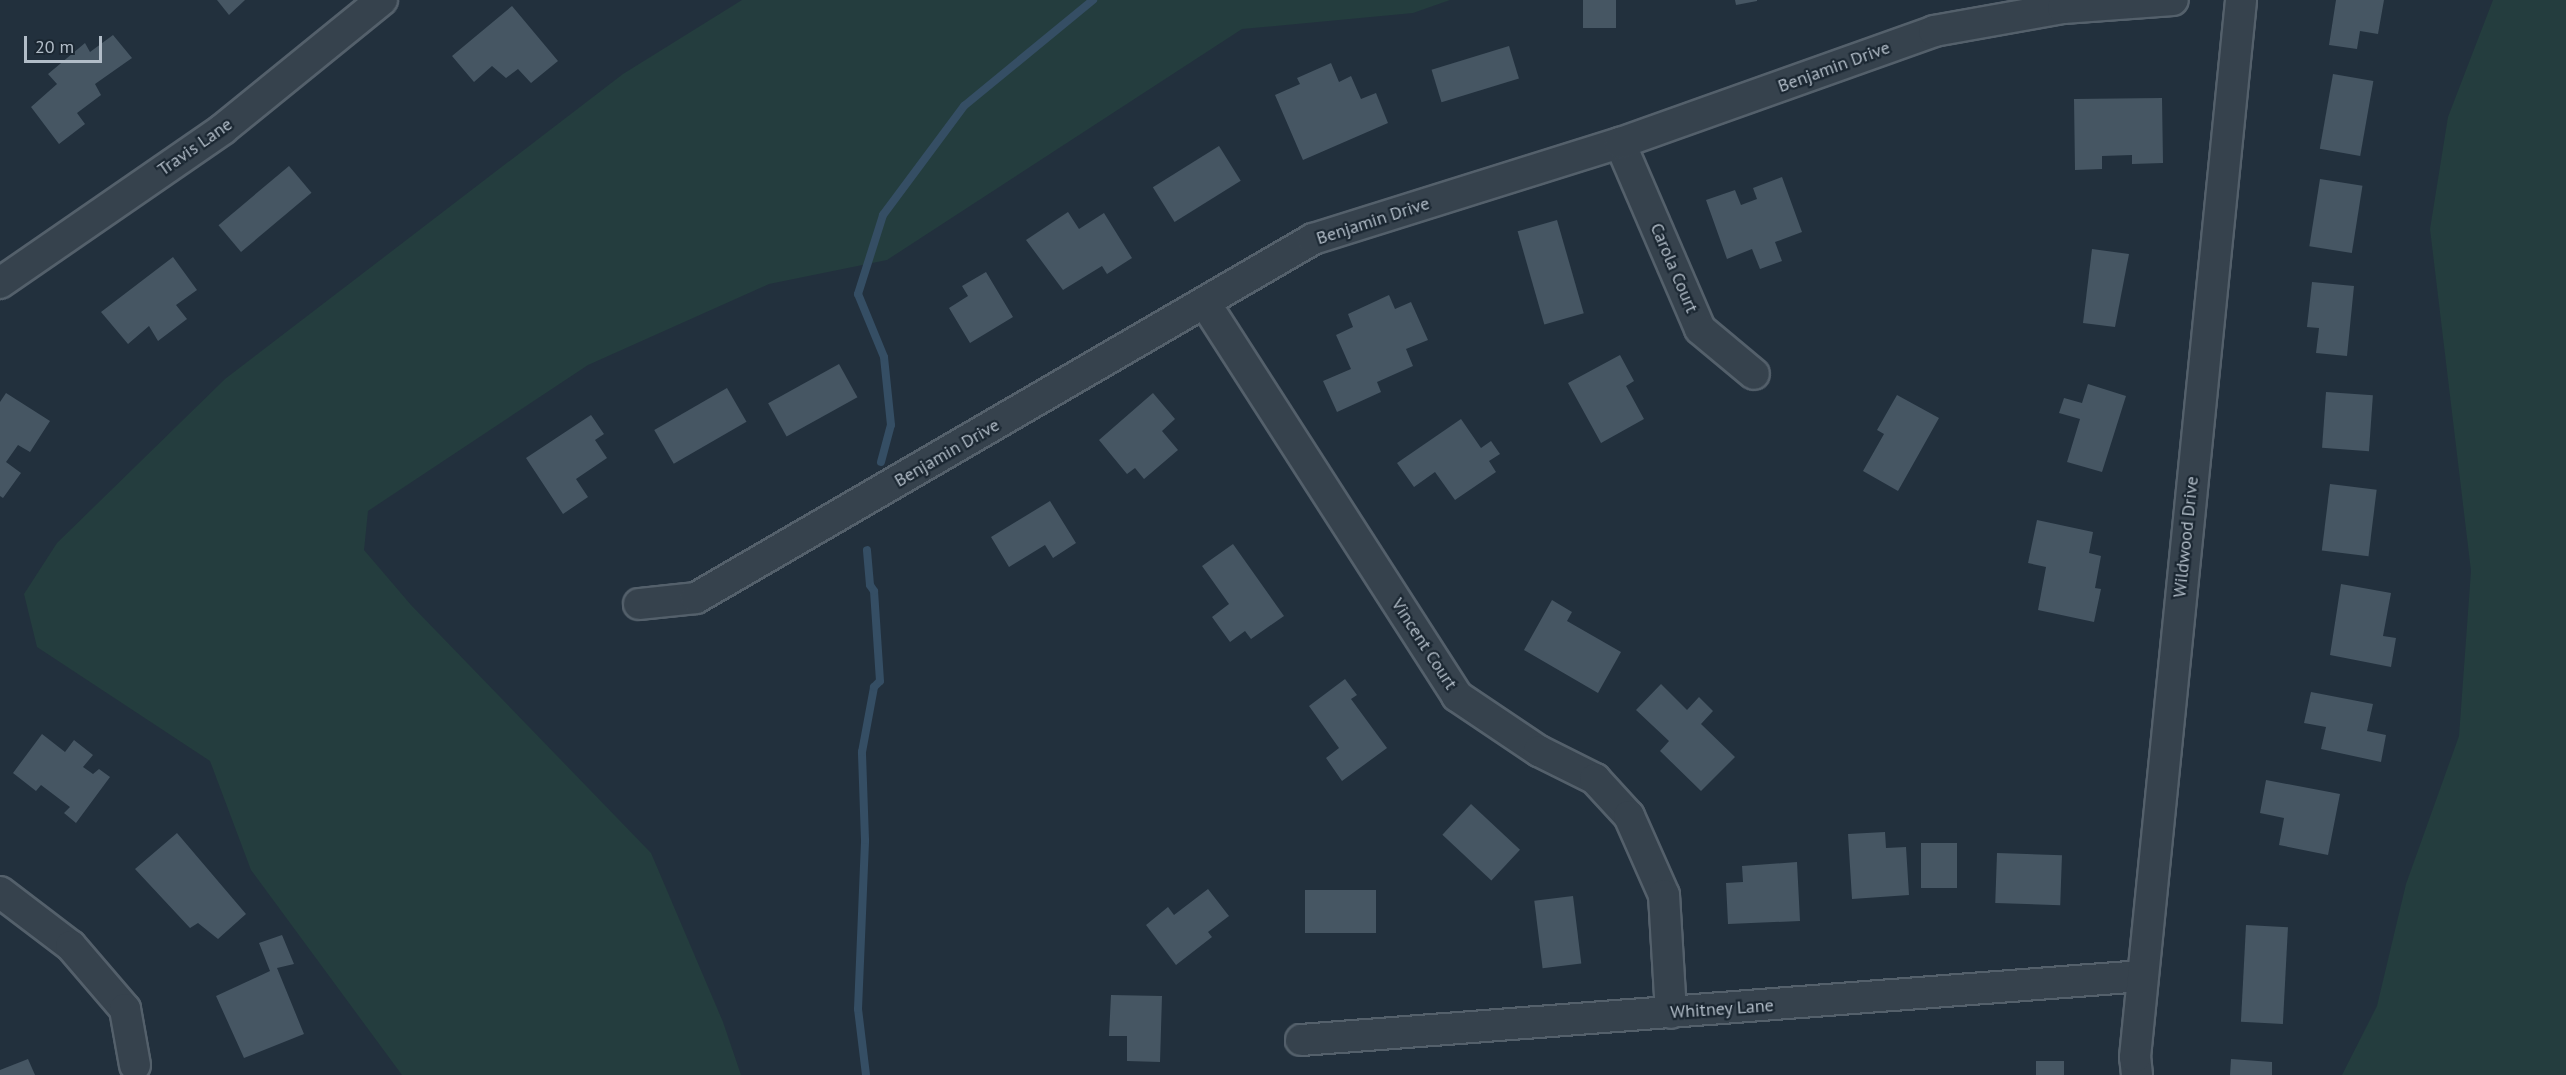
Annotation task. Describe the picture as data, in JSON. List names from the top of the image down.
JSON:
{
  "streets": {
    "street": [
      "Benjamin Drive",
      "Travis Lane",
      "Carola Court",
      "Wildwood Drive",
      "Vincent Court",
      "Whitney Lane"
    ]
  },
  "crossings": [
    ["Benjamin Drive", "Carola Court"],
    ["Benjamin Drive", "Vincent Court"],
    ["Wildwood Drive", "Whitney Lane"],
    ["Vincent Court", "Whitney Lane"]
  ],
  "scale_bar": "20 m"
}
